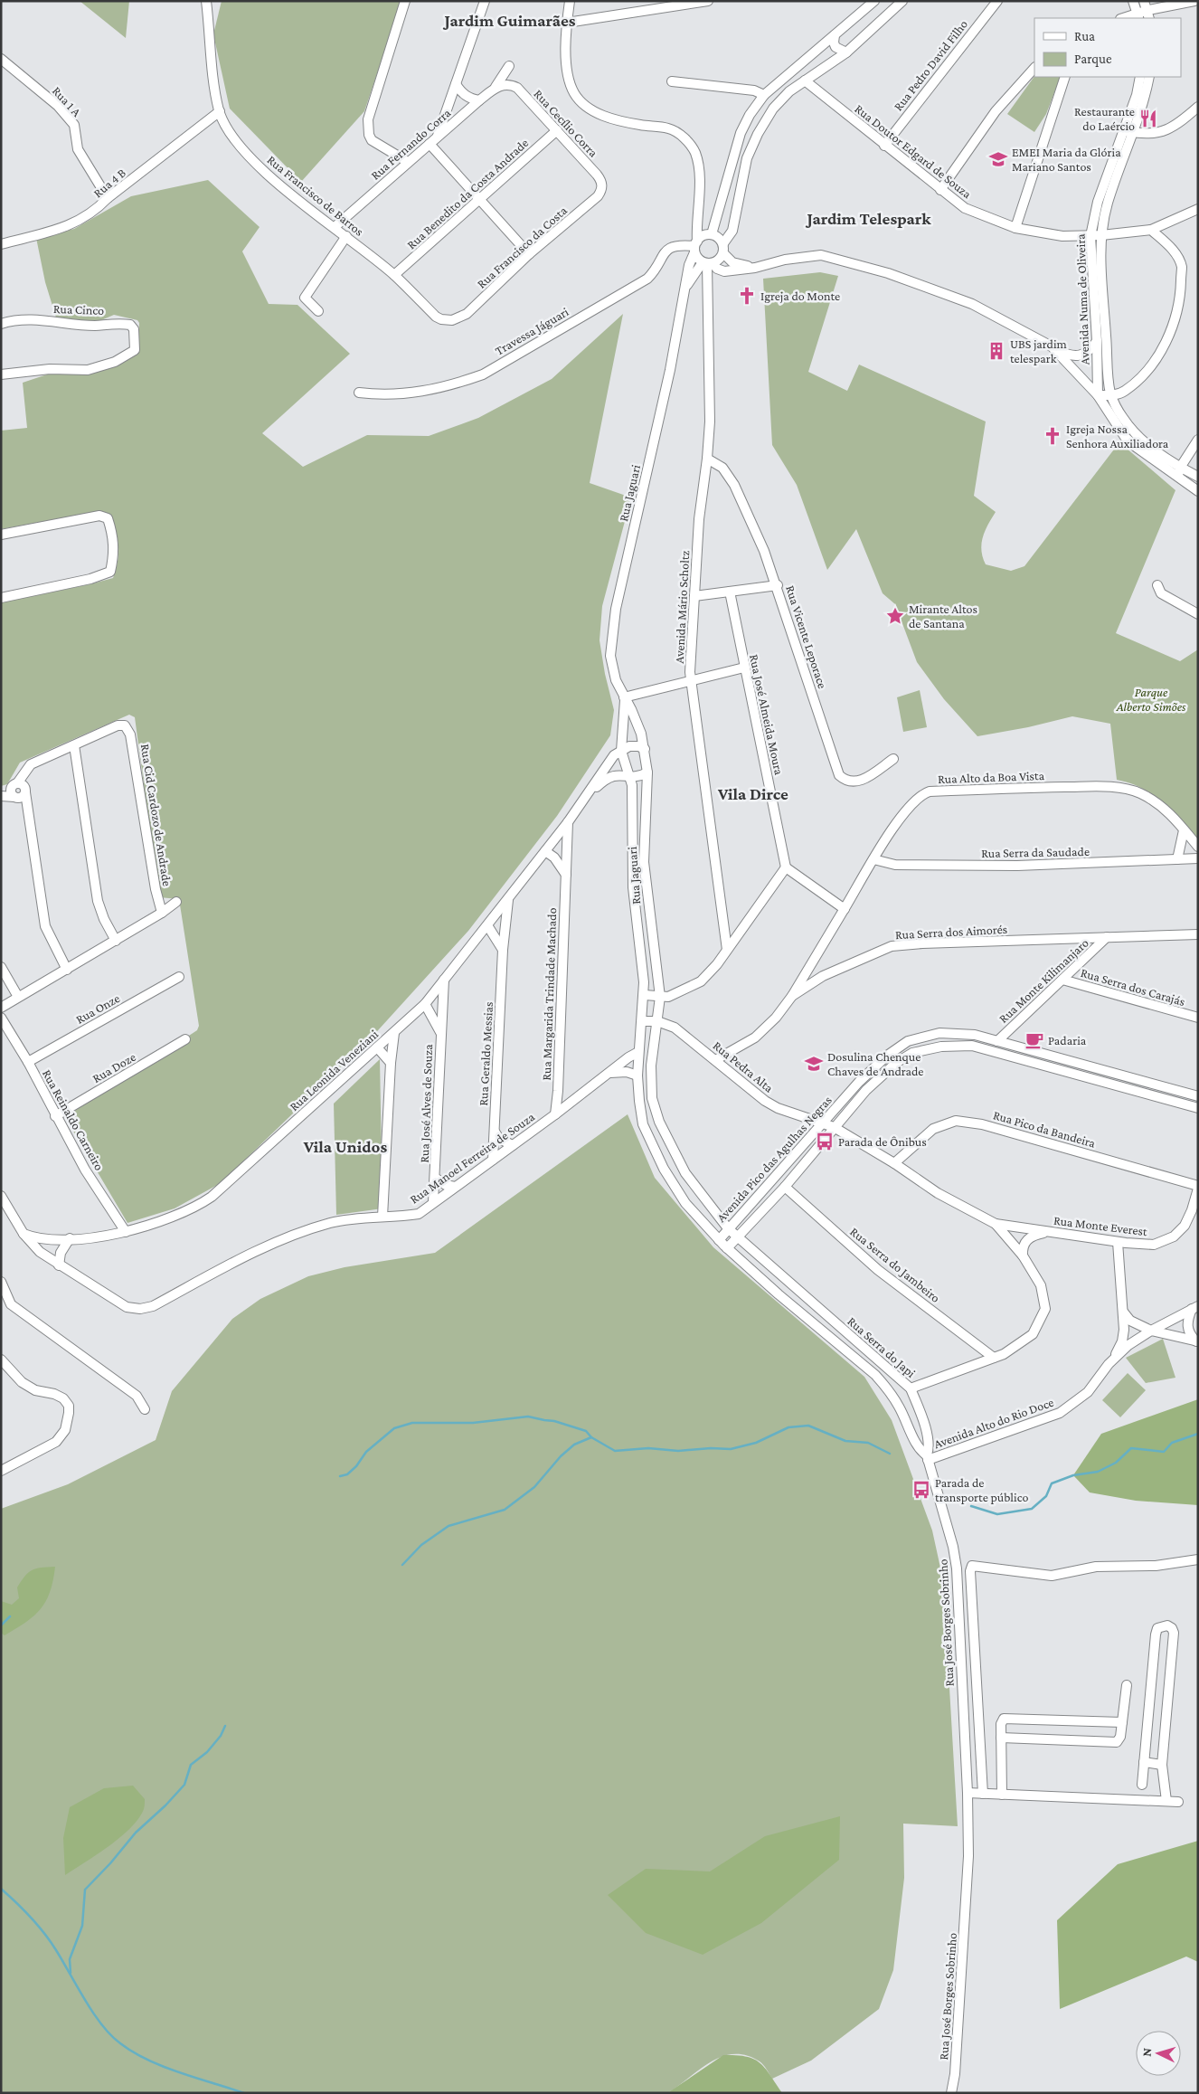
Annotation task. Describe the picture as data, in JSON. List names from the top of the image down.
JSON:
{
  "streets": {
    "street": [
      "Rua Pedro David Filho",
      "Rua 1 A",
      "Rua Cecílio Corra",
      "Rua Fernando Corra",
      "Rua Doutor Edgard de Souza",
      "Rua 4 B",
      "Rua Benedito da Costa Andrade",
      "Rua Francisco de Barros",
      "Rua Francisco da Costa",
      "Avenida Numa de Oliveira",
      "Rua Cinco",
      "Travessa Jáguari",
      "Rua Jaguari",
      "Avenida Mário Scholtz",
      "Rua Vicente Leporace",
      "Rua José Almeida Moura",
      "Rua Alto da Boa Vista",
      "Rua Cid Cardozo de Andrade",
      "Rua Serra da Saudade",
      "Rua Serra dos Aimorés",
      "Rua Monte Kilimanjaro",
      "Rua Serra dos Carajás",
      "Rua Margarida Trindade Machado",
      "Rua Onze",
      "Rua Geraldo Messias",
      "Rua Pedra Alta",
      "Rua Doze",
      "Rua Leonida Veneziani",
      "Rua José Alves de Souza",
      "Rua Reinaldo Carneiro",
      "Rua Pico da Bandeira",
      "Rua Manoel Ferreira de Souza",
      "Avenida Pico das Agulhas Negras",
      "Rua Monte Everest",
      "Rua Serra do Jambeiro",
      "Rua Serra do Japi",
      "Avenida Alto do Rio Doce",
      "Rua José Borges Sobrinho"
    ]
  },
  "crossings": [
    ["Rua Pedro David Filho", "Rua Doutor Edgard de Souza"],
    ["Rua 1 A", "Rua 4 B"],
    ["Rua Cecílio Corra", "Rua Fernando Corra"],
    ["Rua Cecílio Corra", "Rua Benedito da Costa Andrade"],
    ["Rua Cecílio Corra", "Rua Francisco da Costa"],
    ["Rua Fernando Corra", "Rua Francisco de Barros"],
    ["Rua Doutor Edgard de Souza", "Avenida Numa de Oliveira"],
    ["Rua 4 B", "Rua Francisco de Barros"],
    ["Rua Benedito da Costa Andrade", "Rua Francisco de Barros"],
    ["Rua Francisco de Barros", "Rua Francisco da Costa"],
    ["Travessa Jáguari", "Rua Jaguari"],
    ["Travessa Jáguari", "Avenida Mário Scholtz"],
    ["Rua Jaguari", "Avenida Mário Scholtz"],
    ["Rua Jaguari", "Rua Pedra Alta"],
    ["Rua Jaguari", "Rua Manoel Ferreira de Souza"],
    ["Rua Jaguari", "Rua Serra do Japi"],
    ["Avenida Mário Scholtz", "Rua Vicente Leporace"],
    ["Rua Alto da Boa Vista", "Rua Serra da Saudade"],
    ["Rua Alto da Boa Vista", "Rua Serra dos Aimorés"],
    ["Rua Serra dos Aimorés", "Rua Monte Kilimanjaro"],
    ["Rua Serra dos Aimorés", "Rua Pedra Alta"],
    ["Rua Monte Kilimanjaro", "Rua Serra dos Carajás"],
    ["Rua Monte Kilimanjaro", "Avenida Pico das Agulhas Negras"],
    ["Rua Margarida Trindade Machado", "Rua Leonida Veneziani"],
    ["Rua Margarida Trindade Machado", "Rua Manoel Ferreira de Souza"],
    ["Rua Onze", "Rua Reinaldo Carneiro"],
    ["Rua Geraldo Messias", "Rua Leonida Veneziani"],
    ["Rua Geraldo Messias", "Rua Manoel Ferreira de Souza"],
    ["Rua Pedra Alta", "Rua Pico da Bandeira"],
    ["Rua Pedra Alta", "Avenida Pico das Agulhas Negras"],
    ["Rua Pedra Alta", "Rua Monte Everest"],
    ["Rua Doze", "Rua Reinaldo Carneiro"],
    ["Rua Leonida Veneziani", "Rua José Alves de Souza"],
    ["Rua Leonida Veneziani", "Rua Reinaldo Carneiro"],
    ["Rua Leonida Veneziani", "Rua Manoel Ferreira de Souza"],
    ["Rua José Alves de Souza", "Rua Manoel Ferreira de Souza"],
    ["Rua Pico da Bandeira", "Rua Monte Everest"],
    ["Rua Manoel Ferreira de Souza", "Rua Serra do Japi"],
    ["Avenida Pico das Agulhas Negras", "Rua Serra do Jambeiro"],
    ["Avenida Pico das Agulhas Negras", "Rua Serra do Japi"],
    ["Rua Serra do Japi", "Avenida Alto do Rio Doce"],
    ["Rua Serra do Japi", "Rua José Borges Sobrinho"],
    ["Avenida Alto do Rio Doce", "Rua José Borges Sobrinho"]
  ],
  "districts": [
    "Jardim Guimarães",
    "Jardim Telespark",
    "Vila Dirce",
    "Vila Unidos"
  ],
  "parks": ["Parque Alberto Simões"],
  "places": {
    "restaurant": ["Restaurante do Laércio"],
    "school or university": ["EMEI Maria da Glória Mariano Santos", "Dosulina Chenque Chaves de Andrade"],
    "church": ["Igreja do Monte", "Igreja Nossa Senhora Auxiliadora"],
    "building": ["UBS jardim telespark"],
    "place": ["Mirante Altos de Santana"],
    "cafe": ["Padaria"],
    "bus stop": ["Parada de Ônibus", "Parada de transporte público"]
  },
  "legend": ["Rua", "Parque"],
  "north": "left"
}
